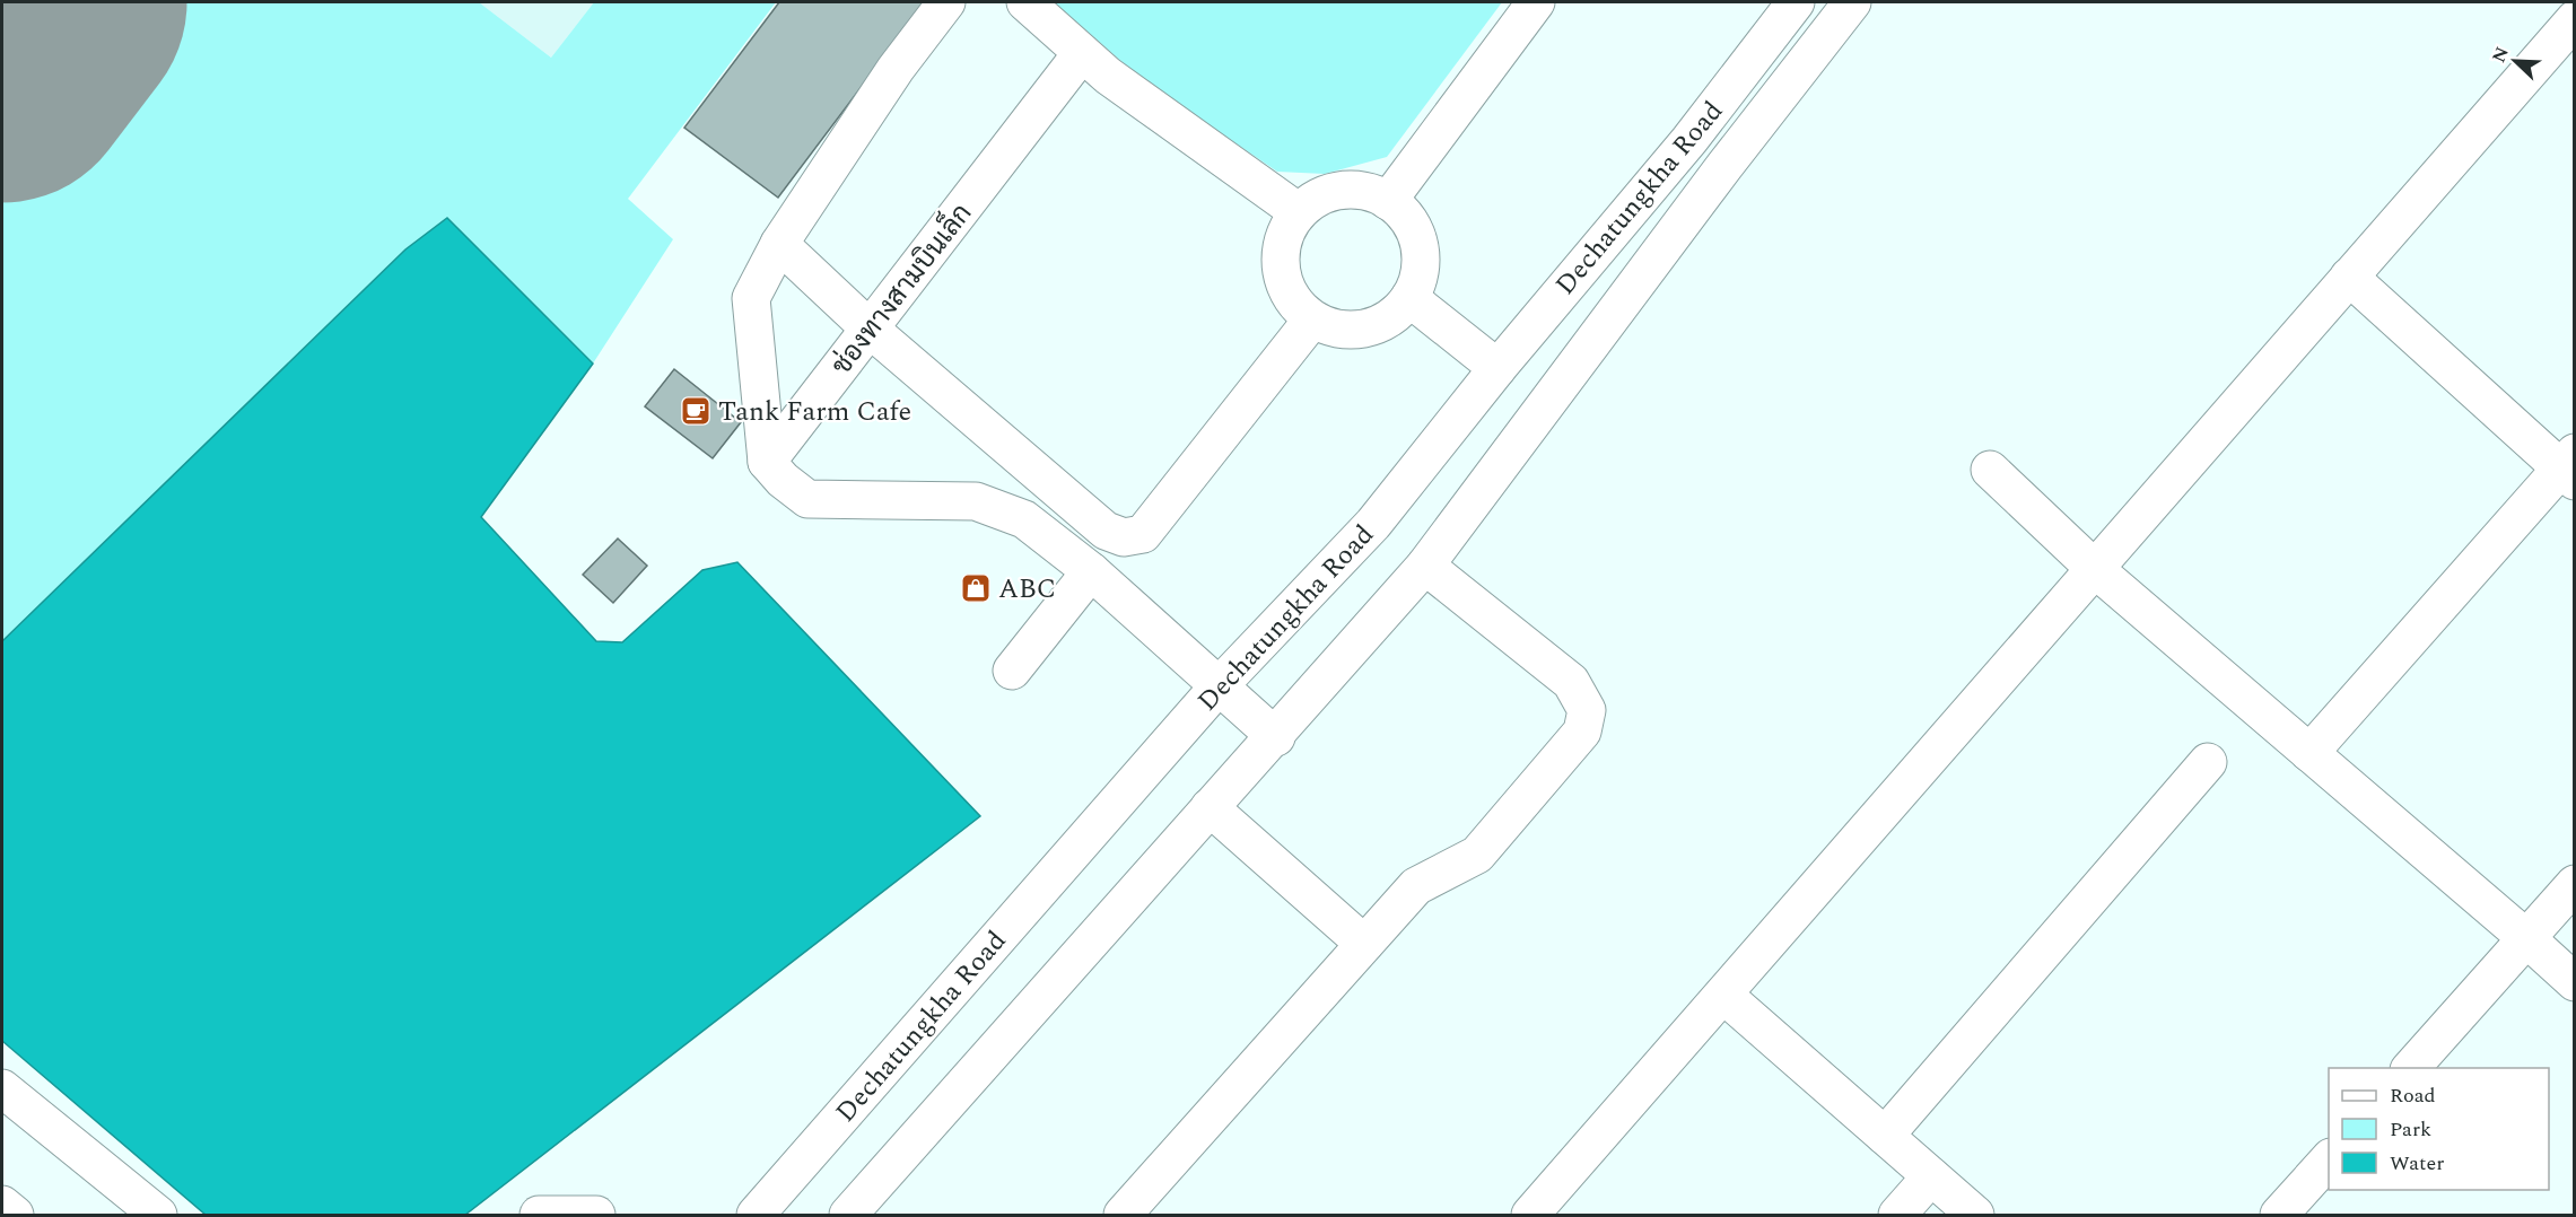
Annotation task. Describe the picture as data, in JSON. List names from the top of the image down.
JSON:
{
  "streets": {
    "street": ["Dechatungkha Road", "ช่องทางสามบินเล็ก"]
  },
  "places": {
    "cafe": ["Tank Farm Cafe"],
    "shop": ["ABC"]
  },
  "legend": ["Road", "Park", "Water"],
  "north": "top left"
}
